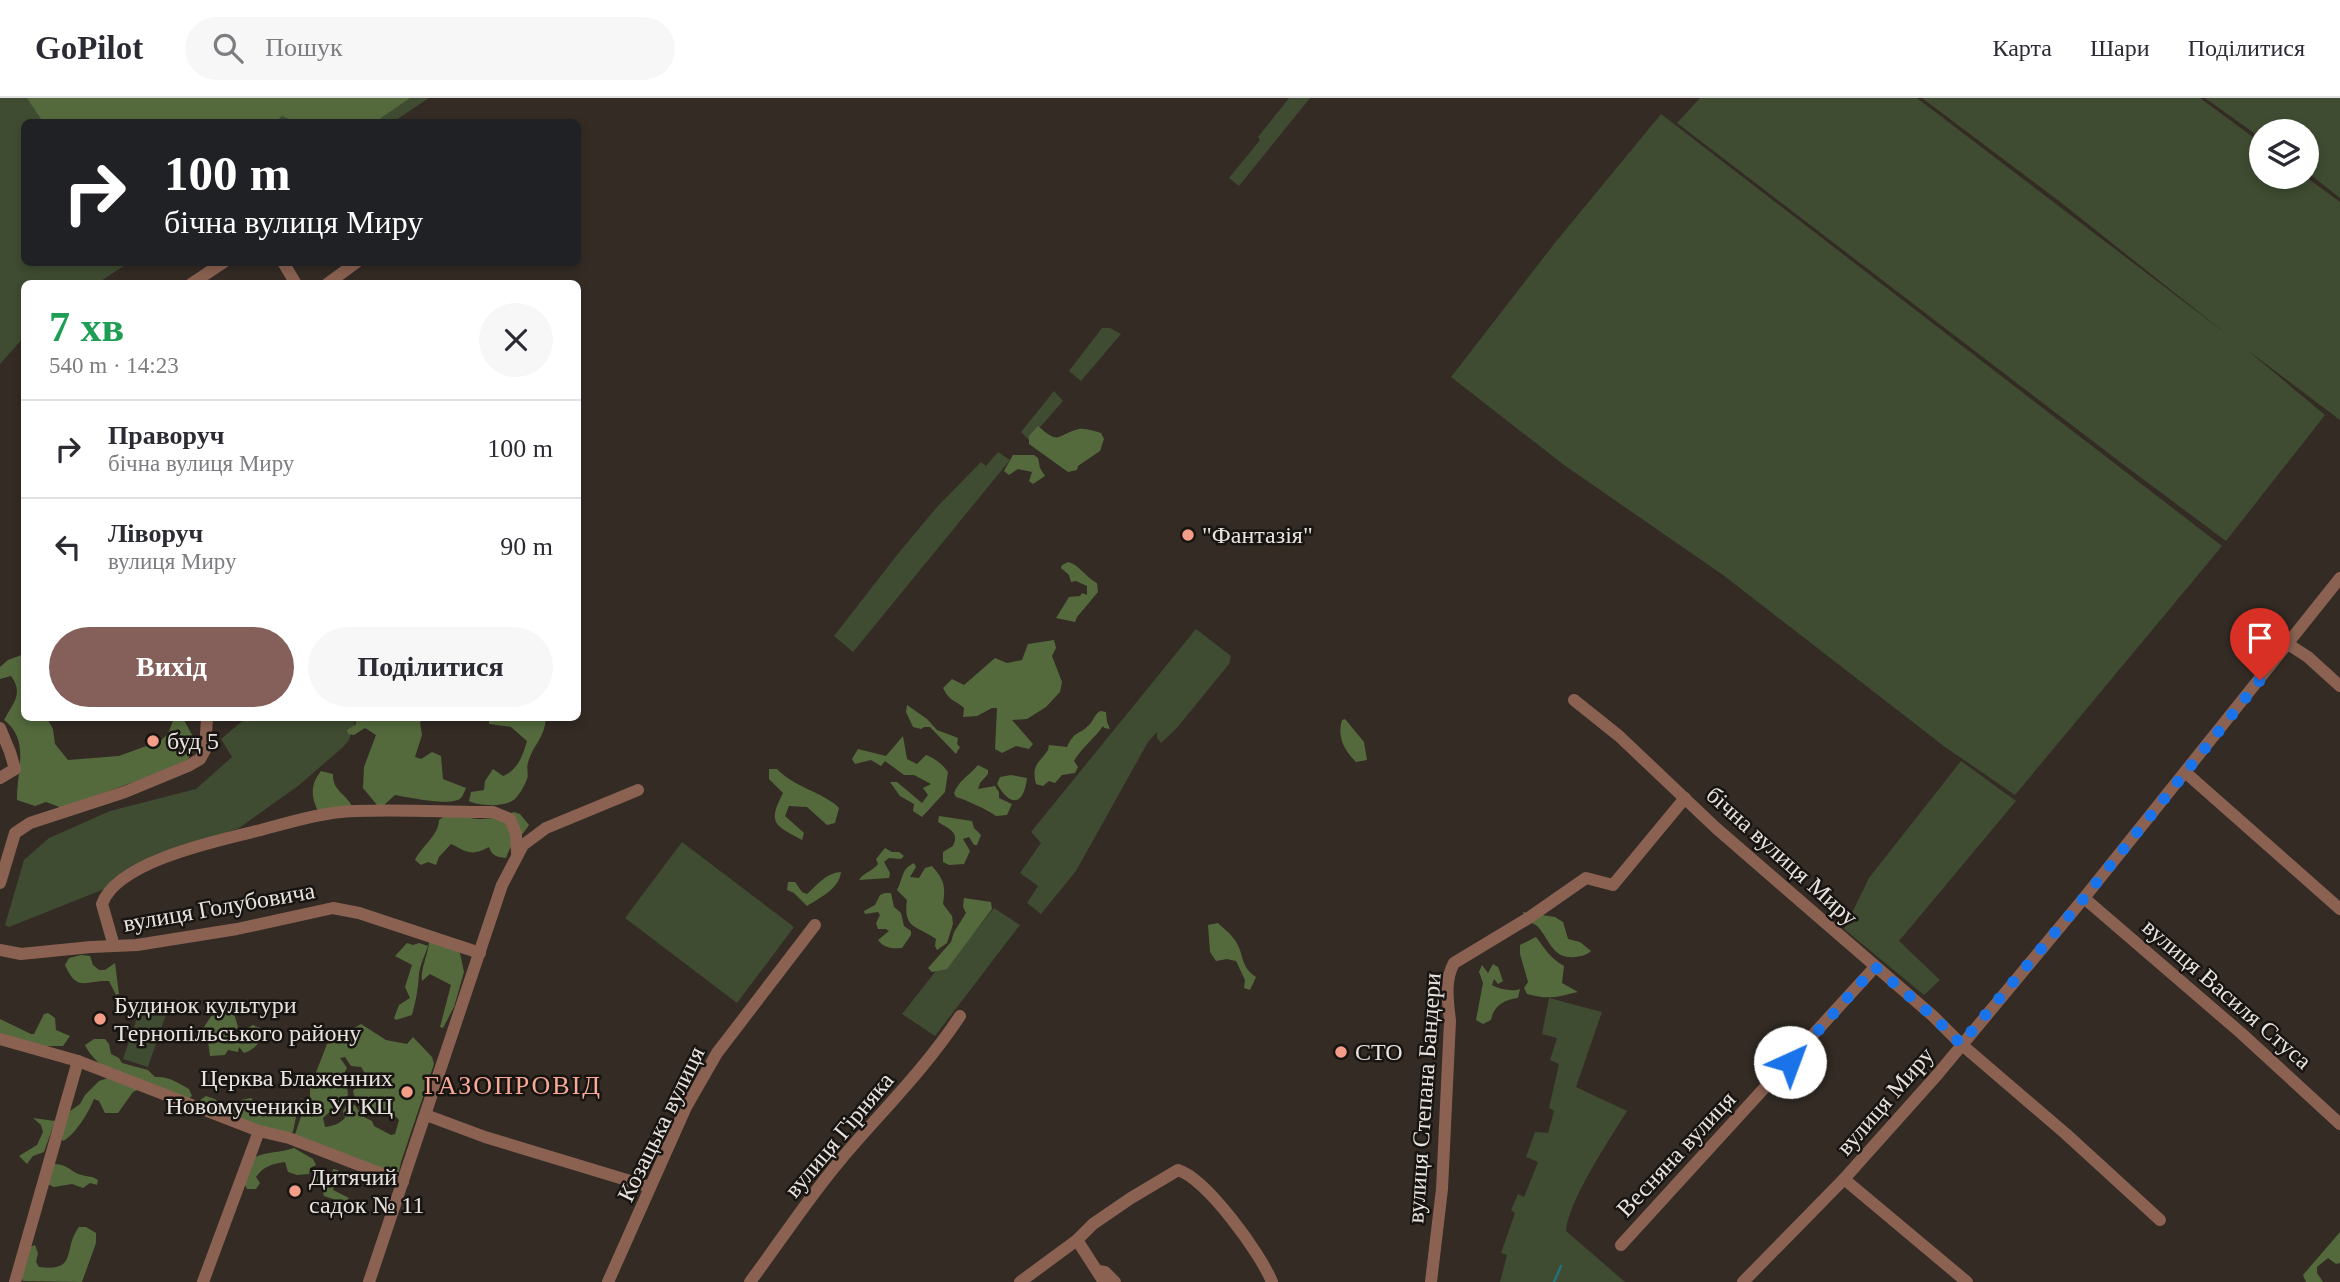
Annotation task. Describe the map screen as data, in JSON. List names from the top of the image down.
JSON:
{
  "streets": {
    "street": [
      "бічна вулиця Миру",
      "вулиця Голубовича",
      "вулиця Василя Стуса",
      "вулиця Степана Бандери",
      "вулиця Миру",
      "Козацька вулиця",
      "вулиця Гірняка",
      "Весняна вулиця"
    ]
  },
  "crossings": [
    ["бічна вулиця Миру", "вулиця Степана Бандери"],
    ["бічна вулиця Миру", "вулиця Миру"],
    ["бічна вулиця Миру", "Весняна вулиця"],
    ["вулиця Василя Стуса", "вулиця Миру"]
  ],
  "districts": ["ГАЗОПРОВІД"],
  "places": [
    "\"Фантазія\"",
    "буд 5",
    "Будинок культури Тернопільського району",
    "СТО",
    "Церква Блаженних Новомучеників УГКЦ",
    "Дитячий садок № 11"
  ],
  "page": {
    "header": "GoPilot",
    "search": "Пошук",
    "nav": ["Карта", "Шари", "Поділитися"],
    "turn": ["100 m", "бічна вулиця Миру"],
    "heading": ["7 хв", "540 m · 14:23"],
    "list": [
      {
        "name": "Праворуч",
        "note": "бічна вулиця Миру",
        "value": "100 m"
      },
      {
        "name": "Ліворуч",
        "note": "вулиця Миру",
        "value": "90 m"
      }
    ],
    "buttons": ["Вихід", "Поділитися"]
  }
}
